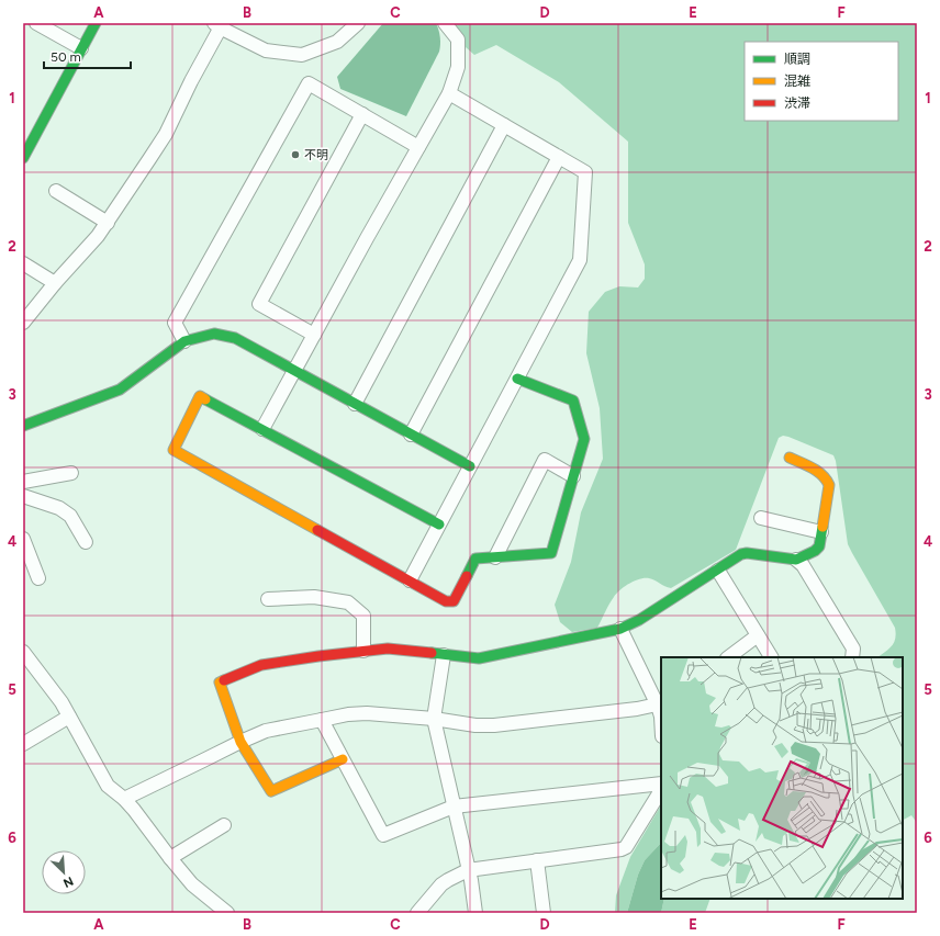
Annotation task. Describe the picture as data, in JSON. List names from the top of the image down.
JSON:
{
  "places": ["不明"],
  "legend": ["順調", "混雑", "渋滞"],
  "scale_bar": "50 m",
  "north": "bottom right",
  "grid": {
    "columns": [
      "A",
      "B",
      "C",
      "D",
      "E",
      "F"
    ],
    "rows": [
      "1",
      "2",
      "3",
      "4",
      "5",
      "6"
    ]
  }
}
